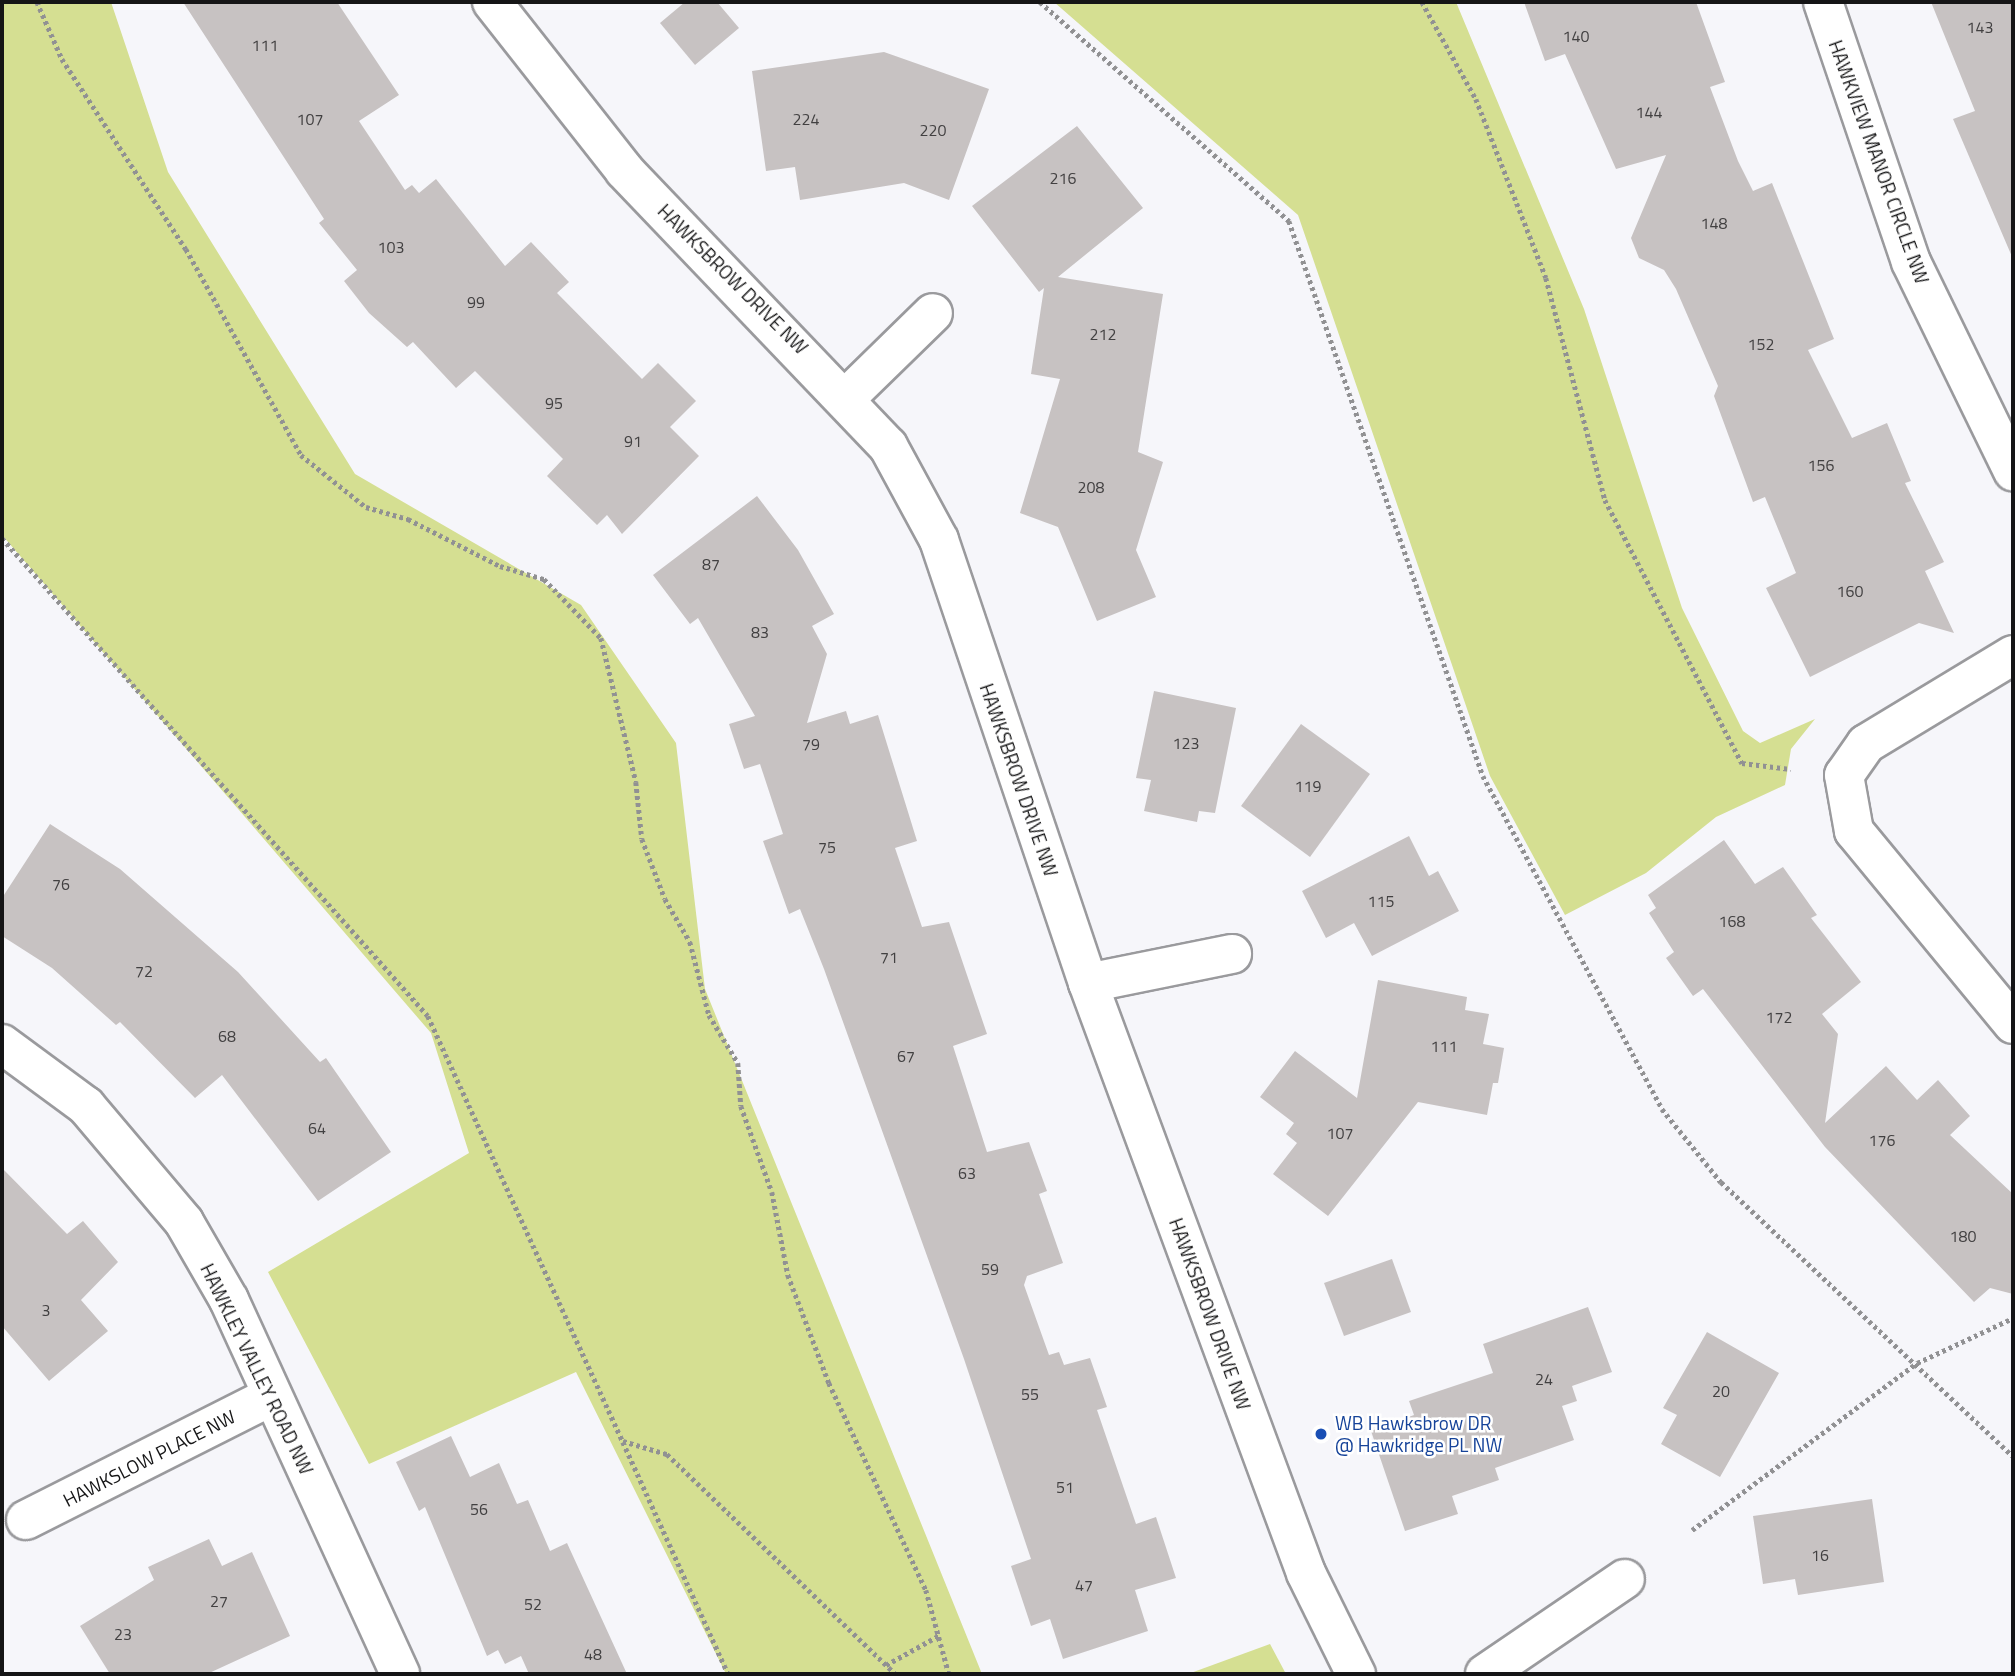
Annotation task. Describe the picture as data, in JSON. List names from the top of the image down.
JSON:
{
  "streets": {
    "street": [
      "HAWKVIEW MANOR CIRCLE NW",
      "HAWKSBROW DRIVE NW",
      "HAWKLEY VALLEY ROAD NW",
      "HAWKSLOW PLACE NW"
    ]
  },
  "crossings": [
    ["HAWKLEY VALLEY ROAD NW", "HAWKSLOW PLACE NW"]
  ],
  "places": ["WB Hawksbrow DR @ Hawkridge PL NW"],
  "house_numbers": [
    "143",
    "140",
    "111",
    "144",
    "107",
    "224",
    "220",
    "216",
    "148",
    "103",
    "99",
    "212",
    "152",
    "95",
    "91",
    "156",
    "208",
    "87",
    "160",
    "83",
    "123",
    "79",
    "119",
    "75",
    "76",
    "115",
    "168",
    "71",
    "72",
    "172",
    "68",
    "111",
    "67",
    "64",
    "107",
    "176",
    "63",
    "180",
    "59",
    "3",
    "24",
    "20",
    "55",
    "51",
    "56",
    "16",
    "47",
    "27",
    "52",
    "23",
    "48"
  ]
}
